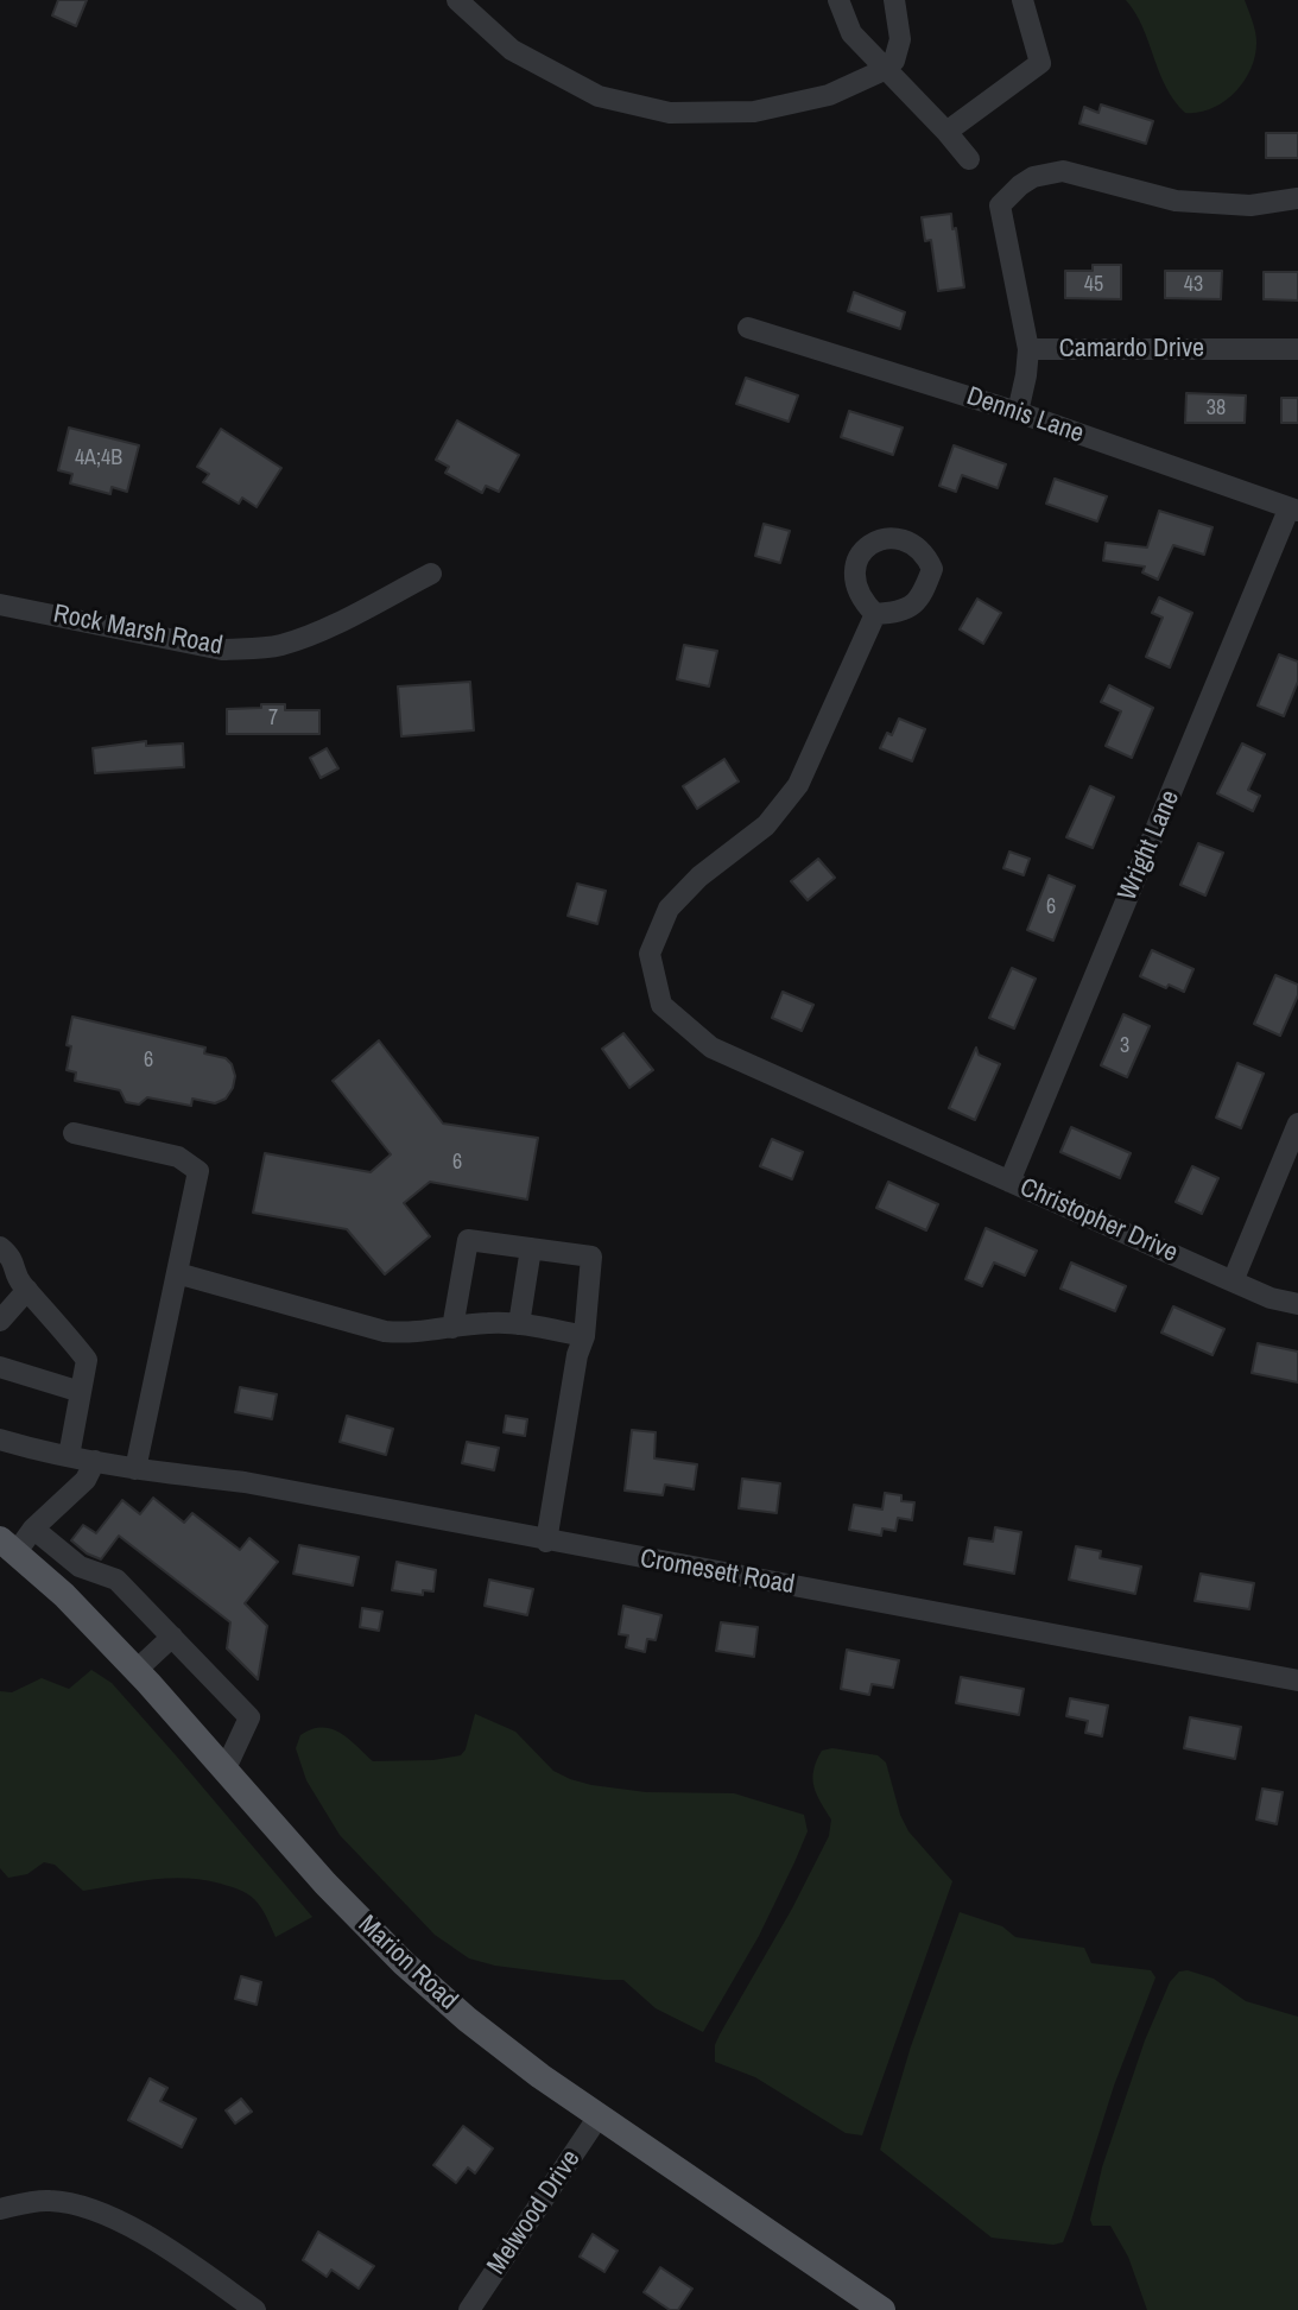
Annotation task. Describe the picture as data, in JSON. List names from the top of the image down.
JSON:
{
  "streets": {
    "main road": ["Marion Road"],
    "street": [
      "Camardo Drive",
      "Dennis Lane",
      "Rock Marsh Road",
      "Wright Lane",
      "Christopher Drive",
      "Cromesett Road",
      "Melwood Drive"
    ]
  },
  "crossings": [
    ["Camardo Drive", "Dennis Lane"],
    ["Dennis Lane", "Wright Lane"],
    ["Wright Lane", "Christopher Drive"],
    ["Marion Road", "Melwood Drive"]
  ],
  "house_numbers": [
    "45",
    "43",
    "38",
    "4A;4B",
    "7",
    "6",
    "3",
    "6",
    "6"
  ]
}
